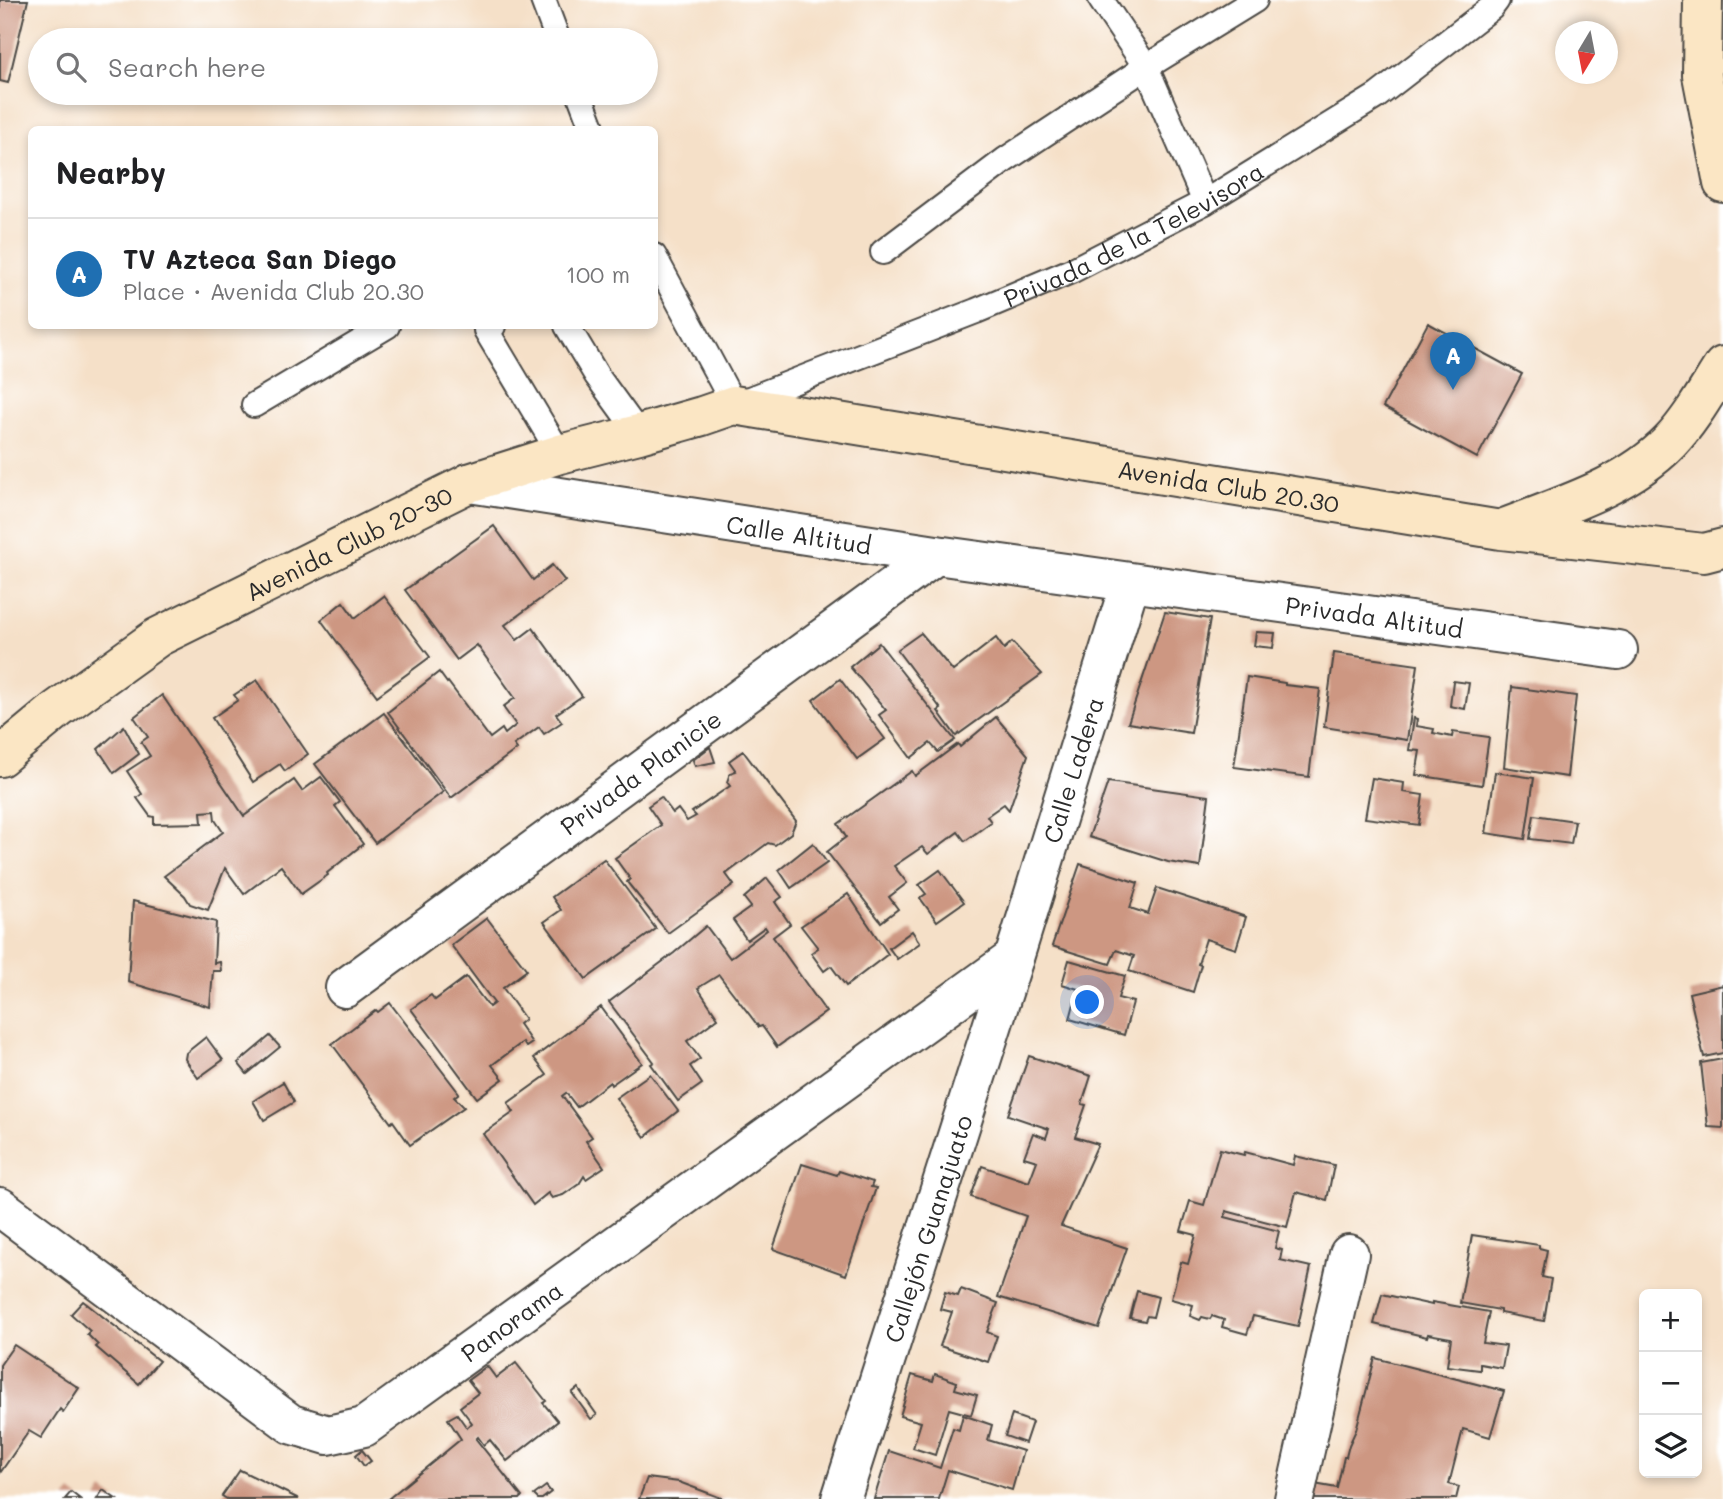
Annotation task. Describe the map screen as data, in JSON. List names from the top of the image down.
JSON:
{
  "streets": {
    "main road": ["Avenida Club 20.30", "Avenida Club 20-30"],
    "street": [
      "Calle Altitud",
      "Privada Altitud",
      "Calle Ladera",
      "Privada Planicie",
      "Callejón Guanajuato",
      "Panorama"
    ],
    "lane": ["Privada de la Televisora"]
  },
  "crossings": [
    ["Privada de la Televisora", "Avenida Club 20.30"],
    ["Privada de la Televisora", "Avenida Club 20-30"],
    ["Avenida Club 20.30", "Avenida Club 20-30"],
    ["Calle Altitud", "Avenida Club 20-30"],
    ["Calle Altitud", "Privada Altitud"],
    ["Calle Altitud", "Calle Ladera"],
    ["Calle Altitud", "Privada Planicie"],
    ["Privada Altitud", "Calle Ladera"],
    ["Calle Ladera", "Callejón Guanajuato"],
    ["Calle Ladera", "Panorama"],
    ["Callejón Guanajuato", "Panorama"]
  ],
  "north": "bottom",
  "page": {
    "search": "Search here",
    "heading": "Nearby",
    "list": [
      {
        "mark": "A",
        "name": "TV Azteca San Diego",
        "note": "Place · Avenida Club 20.30",
        "value": "100 m"
      }
    ],
    "pins": "A",
    "map_buttons": ["+", "−"]
  }
}
